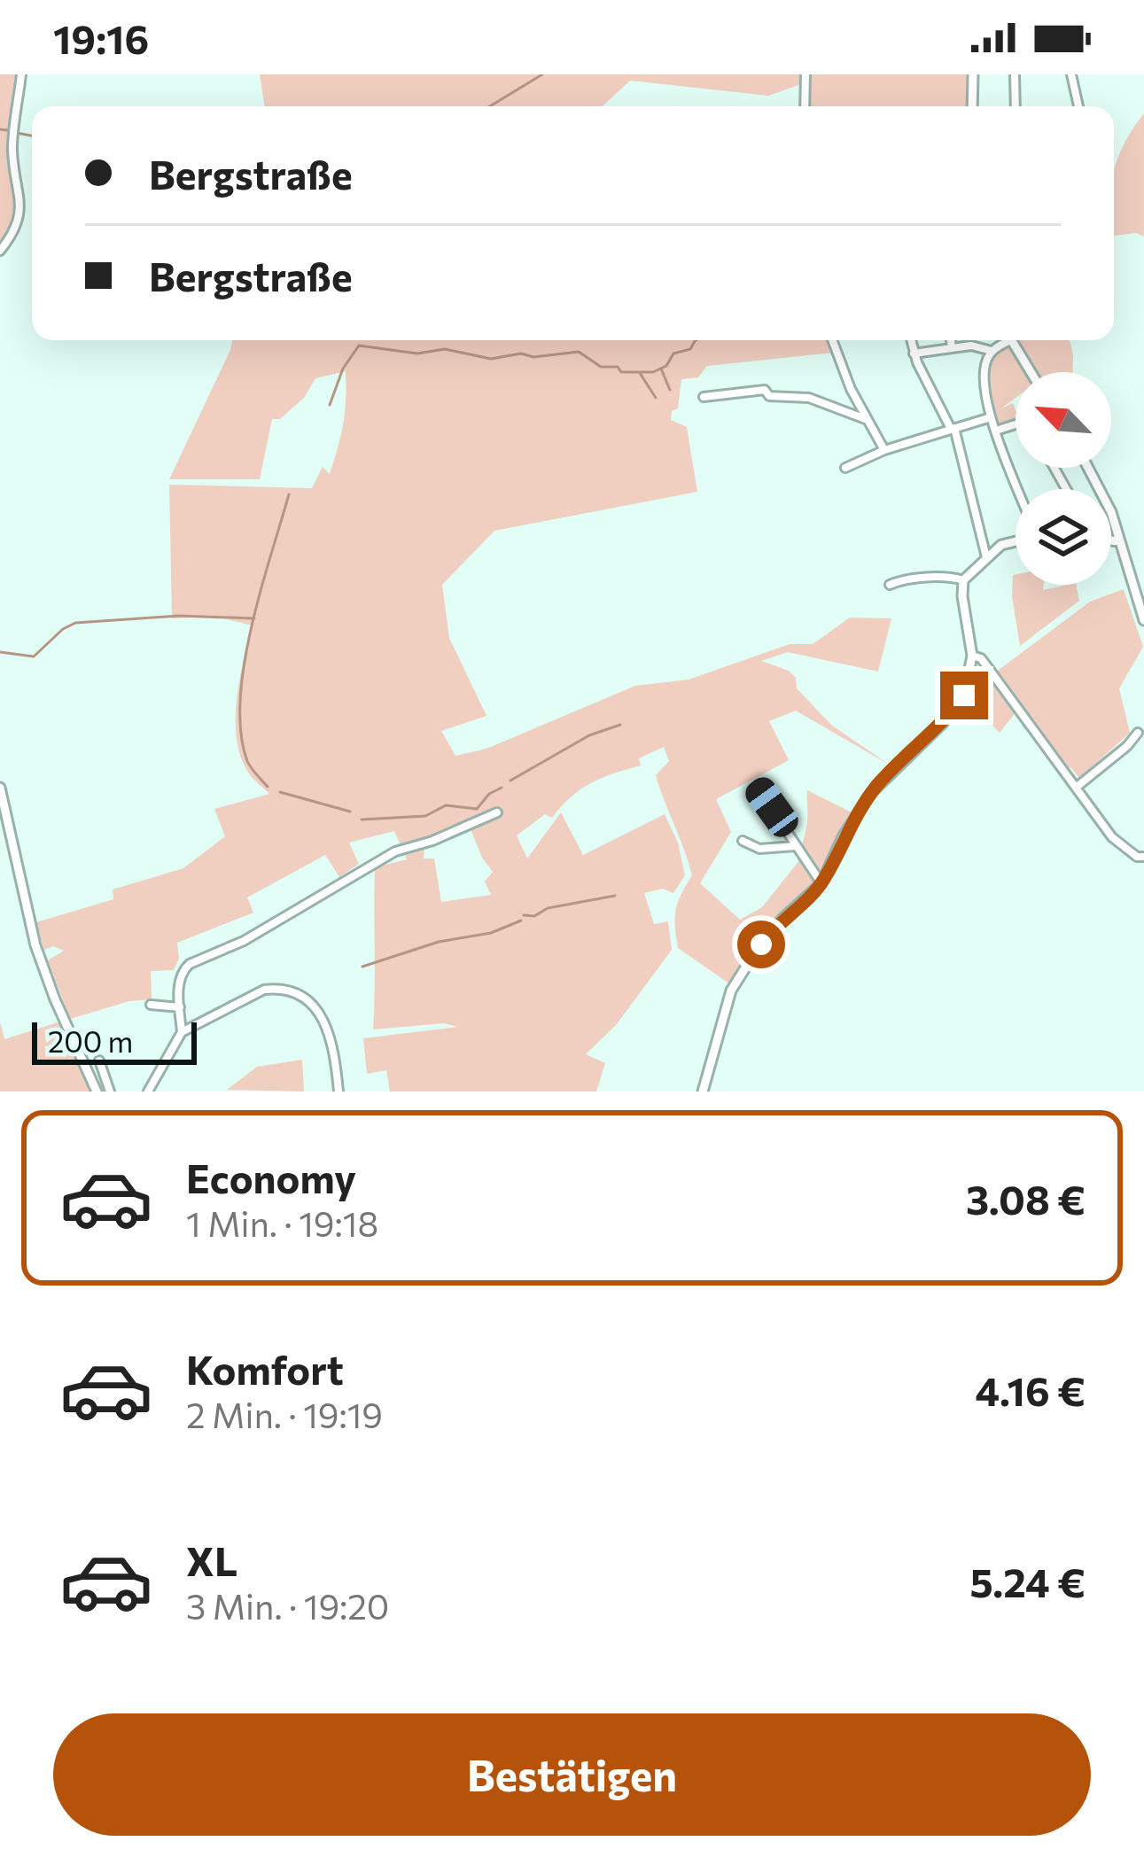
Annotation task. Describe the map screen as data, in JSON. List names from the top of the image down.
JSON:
{
  "scale_bar": "200 m",
  "north": "top left",
  "page": {
    "status": "19:16",
    "banner": ["Bergstraße", "Bergstraße"],
    "scale": "200 m",
    "list": [
      {
        "name": "Economy",
        "note": "1 Min. · 19:18",
        "value": "3.08 €"
      },
      {
        "name": "Komfort",
        "note": "2 Min. · 19:19",
        "value": "4.16 €"
      },
      {
        "name": "XL",
        "note": "3 Min. · 19:20",
        "value": "5.24 €"
      }
    ],
    "buttons": "Bestätigen"
  }
}
